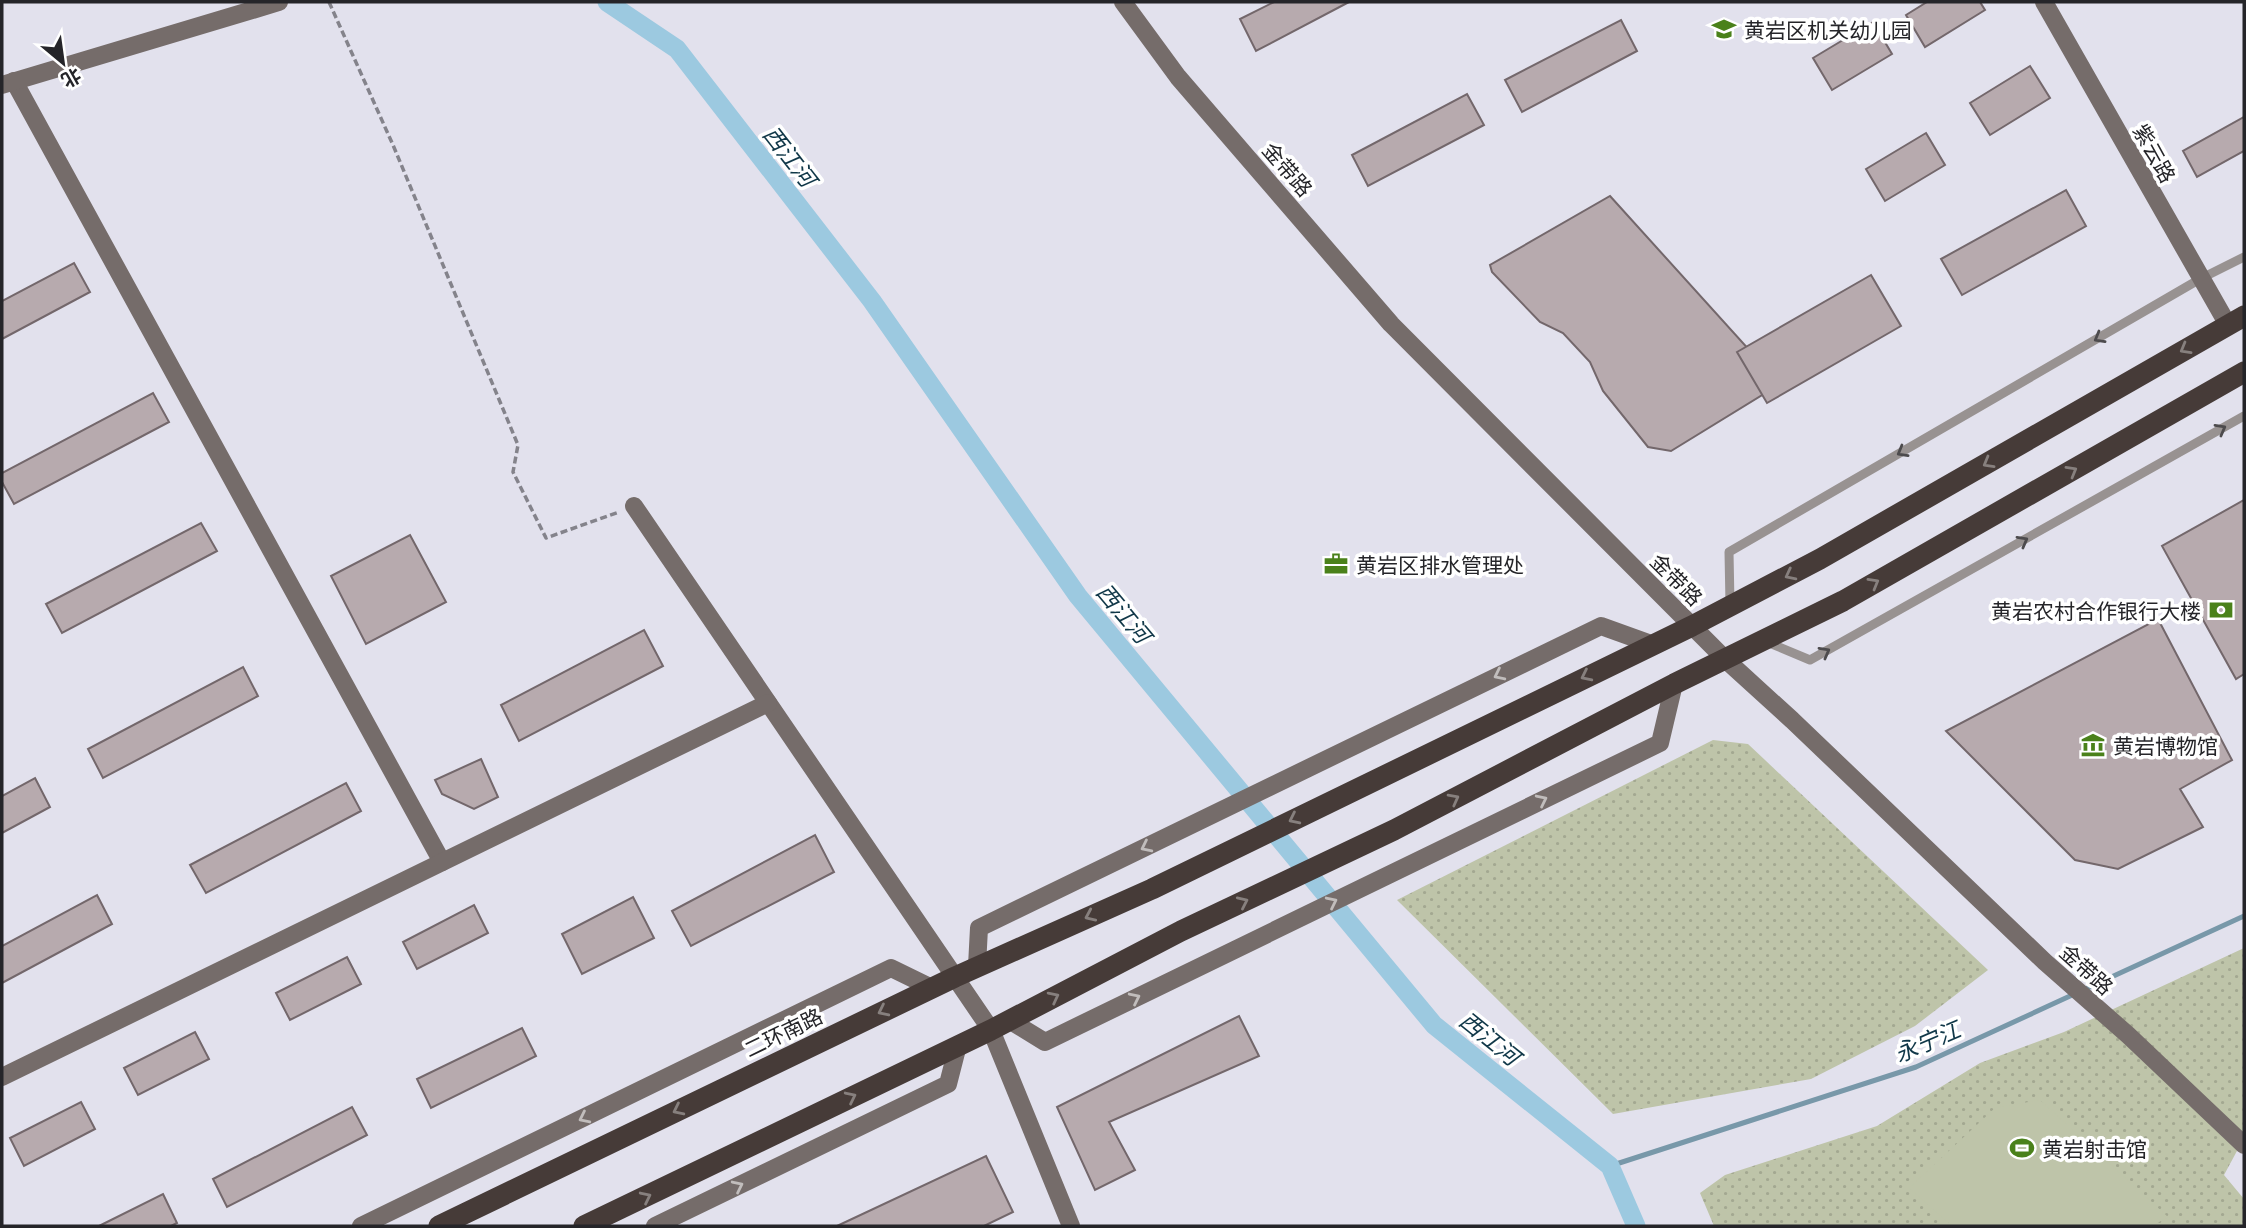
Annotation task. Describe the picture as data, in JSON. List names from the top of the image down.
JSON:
{
  "streets": {
    "highway": ["二环南路"],
    "street": ["紫云路", "金带路"]
  },
  "crossings": [
    ["紫云路", "二环南路"],
    ["金带路", "二环南路"]
  ],
  "water": ["西江河", "永宁江"],
  "places": {
    "school or university": ["黄岩区机关幼儿园"],
    "office": ["黄岩区排水管理处"],
    "bank": ["黄岩农村合作银行大楼"],
    "museum": ["黄岩博物馆"],
    "sports": ["黄岩射击馆"]
  },
  "north": "bottom right"
}
